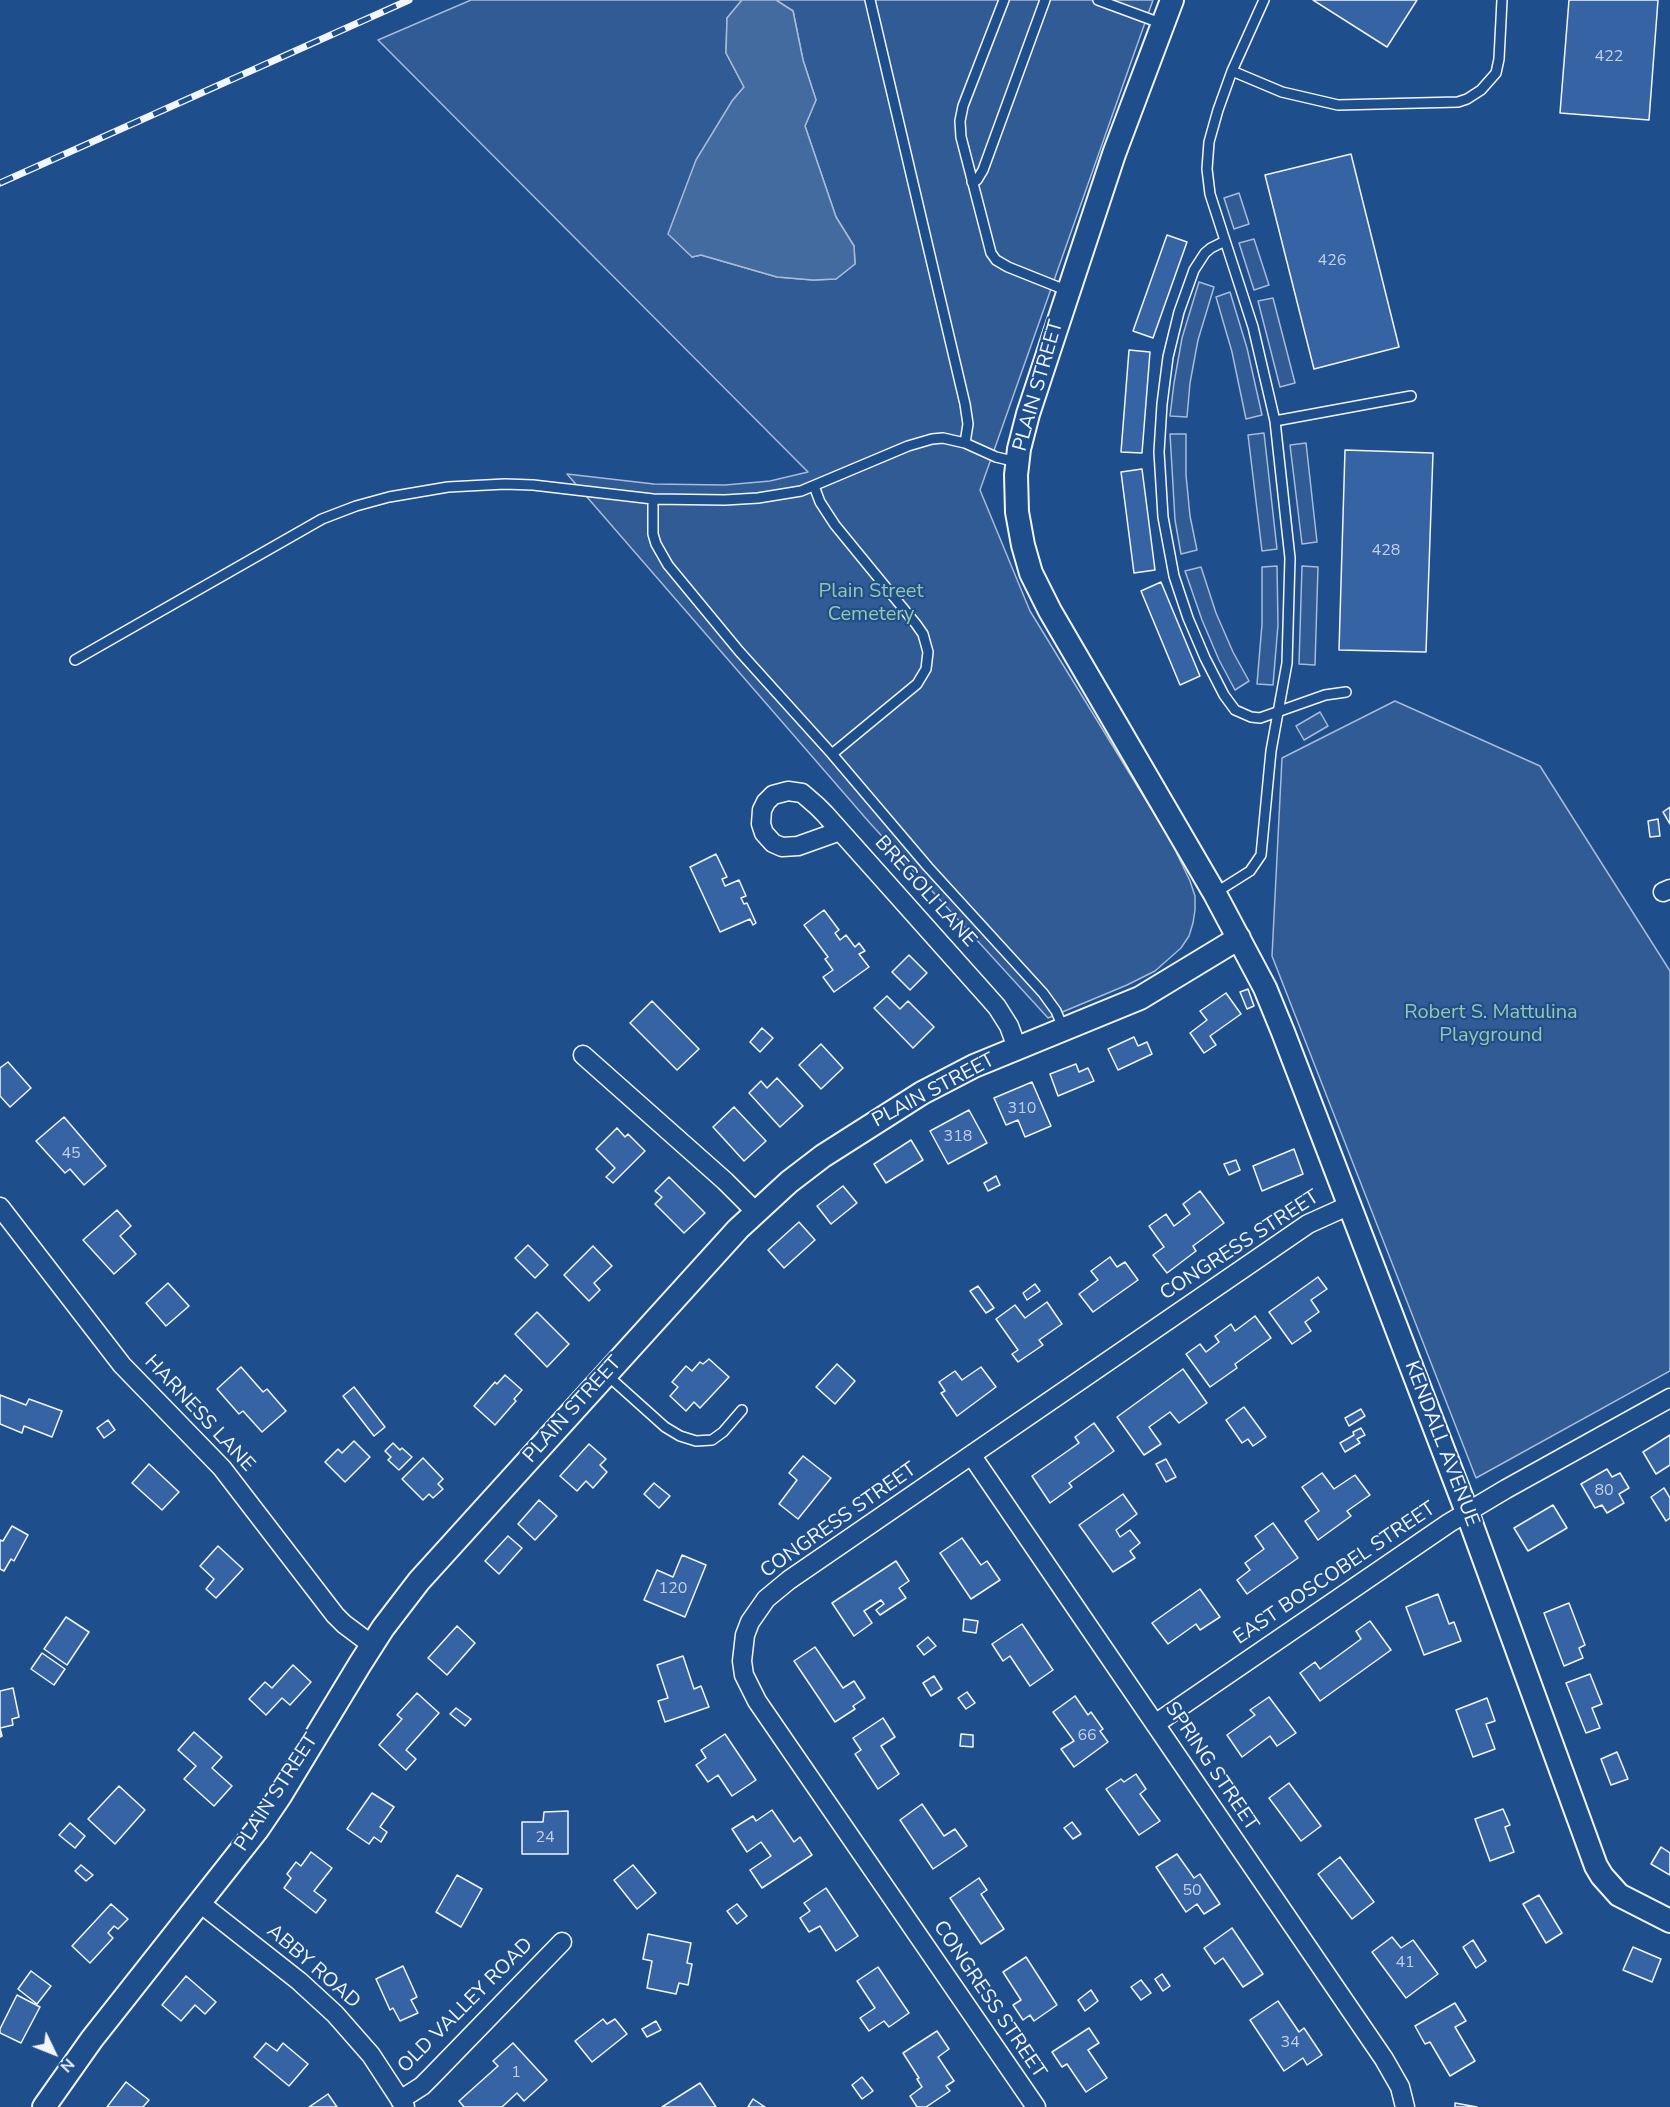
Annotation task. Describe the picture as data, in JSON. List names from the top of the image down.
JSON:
{
  "streets": {
    "street": [
      "PLAIN STREET",
      "BREGOLI LANE",
      "CONGRESS STREET",
      "HARNESS LANE",
      "KENDALL AVENUE",
      "EAST BOSCOBEL STREET",
      "SPRING STREET",
      "ABBY ROAD",
      "OLD VALLEY ROAD"
    ]
  },
  "crossings": [
    ["PLAIN STREET", "BREGOLI LANE"],
    ["PLAIN STREET", "HARNESS LANE"],
    ["PLAIN STREET", "KENDALL AVENUE"],
    ["PLAIN STREET", "ABBY ROAD"],
    ["CONGRESS STREET", "KENDALL AVENUE"],
    ["CONGRESS STREET", "SPRING STREET"],
    ["KENDALL AVENUE", "EAST BOSCOBEL STREET"],
    ["EAST BOSCOBEL STREET", "SPRING STREET"],
    ["ABBY ROAD", "OLD VALLEY ROAD"]
  ],
  "parks": ["Plain Street Cemetery", "Robert S. Mattulina Playground"],
  "house_numbers": [
    "422",
    "426",
    "428",
    "310",
    "318",
    "45",
    "80",
    "120",
    "66",
    "24",
    "50",
    "41",
    "34",
    "1"
  ],
  "north": "bottom right"
}
